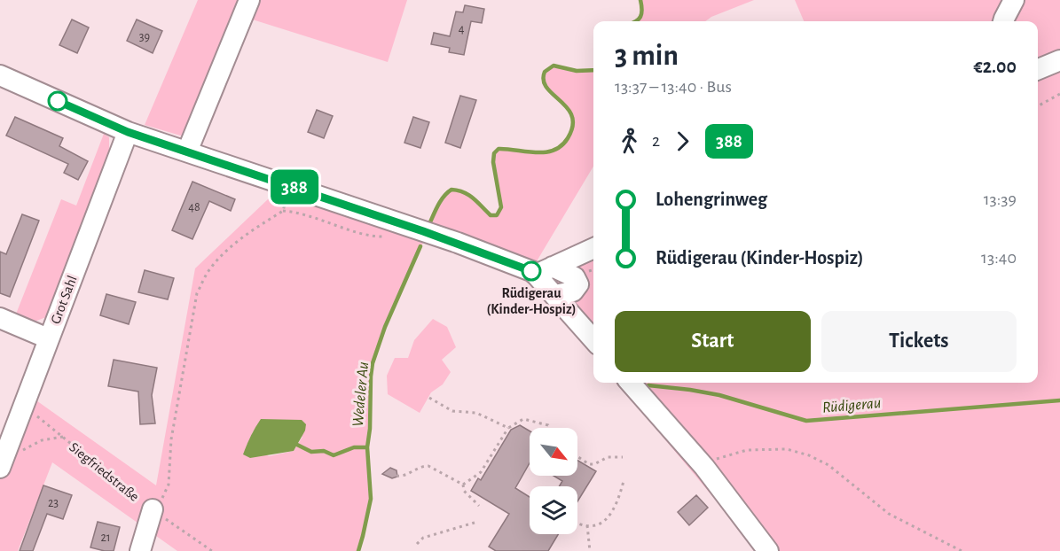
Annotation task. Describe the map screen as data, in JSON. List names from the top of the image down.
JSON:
{
  "streets": {
    "street": ["Grot Sahl", "Siegfriedstraße"]
  },
  "crossings": [
    ["Grot Sahl", "Siegfriedstraße"]
  ],
  "water": ["Wedeler Au", "Rüdigerau"],
  "places": ["Rüdigerau (Kinder-Hospiz)"],
  "lines": ["bus line 388"],
  "house_numbers": [
    "4",
    "39",
    "48",
    "23",
    "21"
  ],
  "north": "bottom right",
  "page": {
    "on_map": "388",
    "heading": ["3 min", "13:37 – 13:40 · Bus", "€2.00"],
    "legs": ["2", "388"],
    "list": [
      {
        "name": "Lohengrinweg",
        "value": "13:39"
      },
      {
        "name": "Rüdigerau (Kinder-Hospiz)",
        "value": "13:40"
      }
    ],
    "buttons": ["Start", "Tickets"]
  }
}
